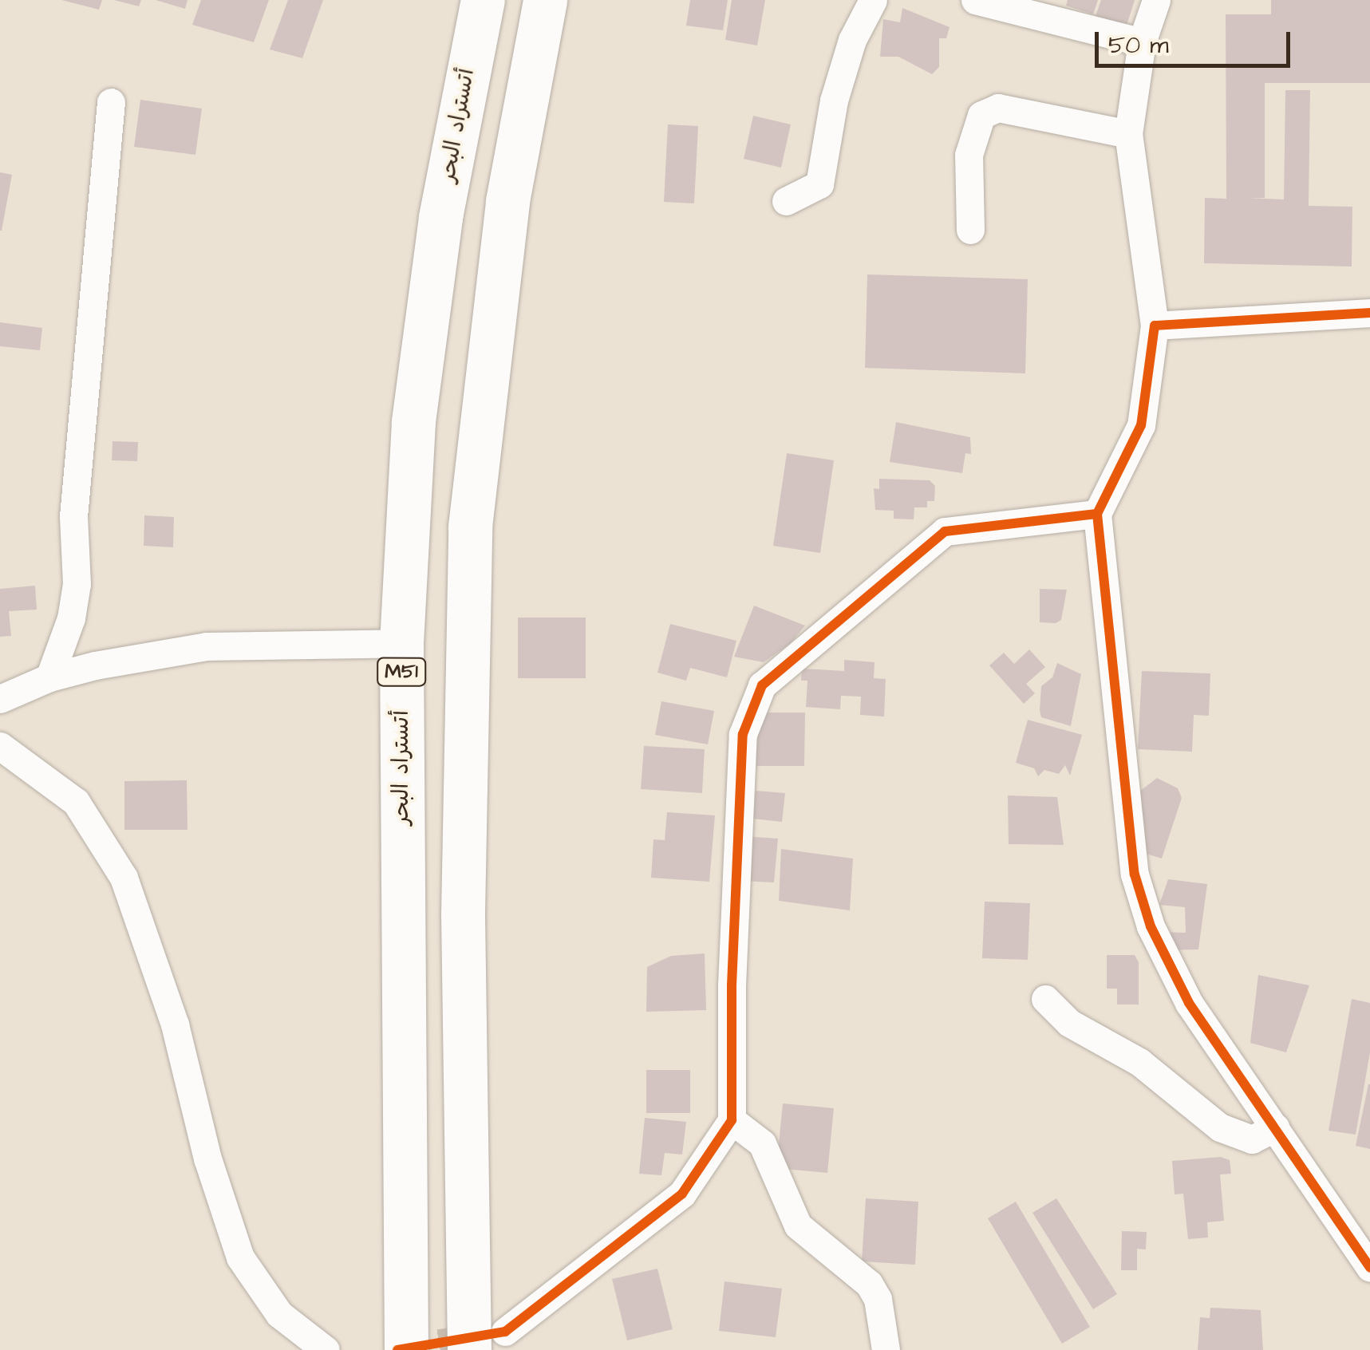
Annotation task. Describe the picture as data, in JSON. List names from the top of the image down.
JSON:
{
  "streets": {
    "highway": ["أتستراد البحر", "M51"]
  },
  "scale_bar": "50 m"
}
